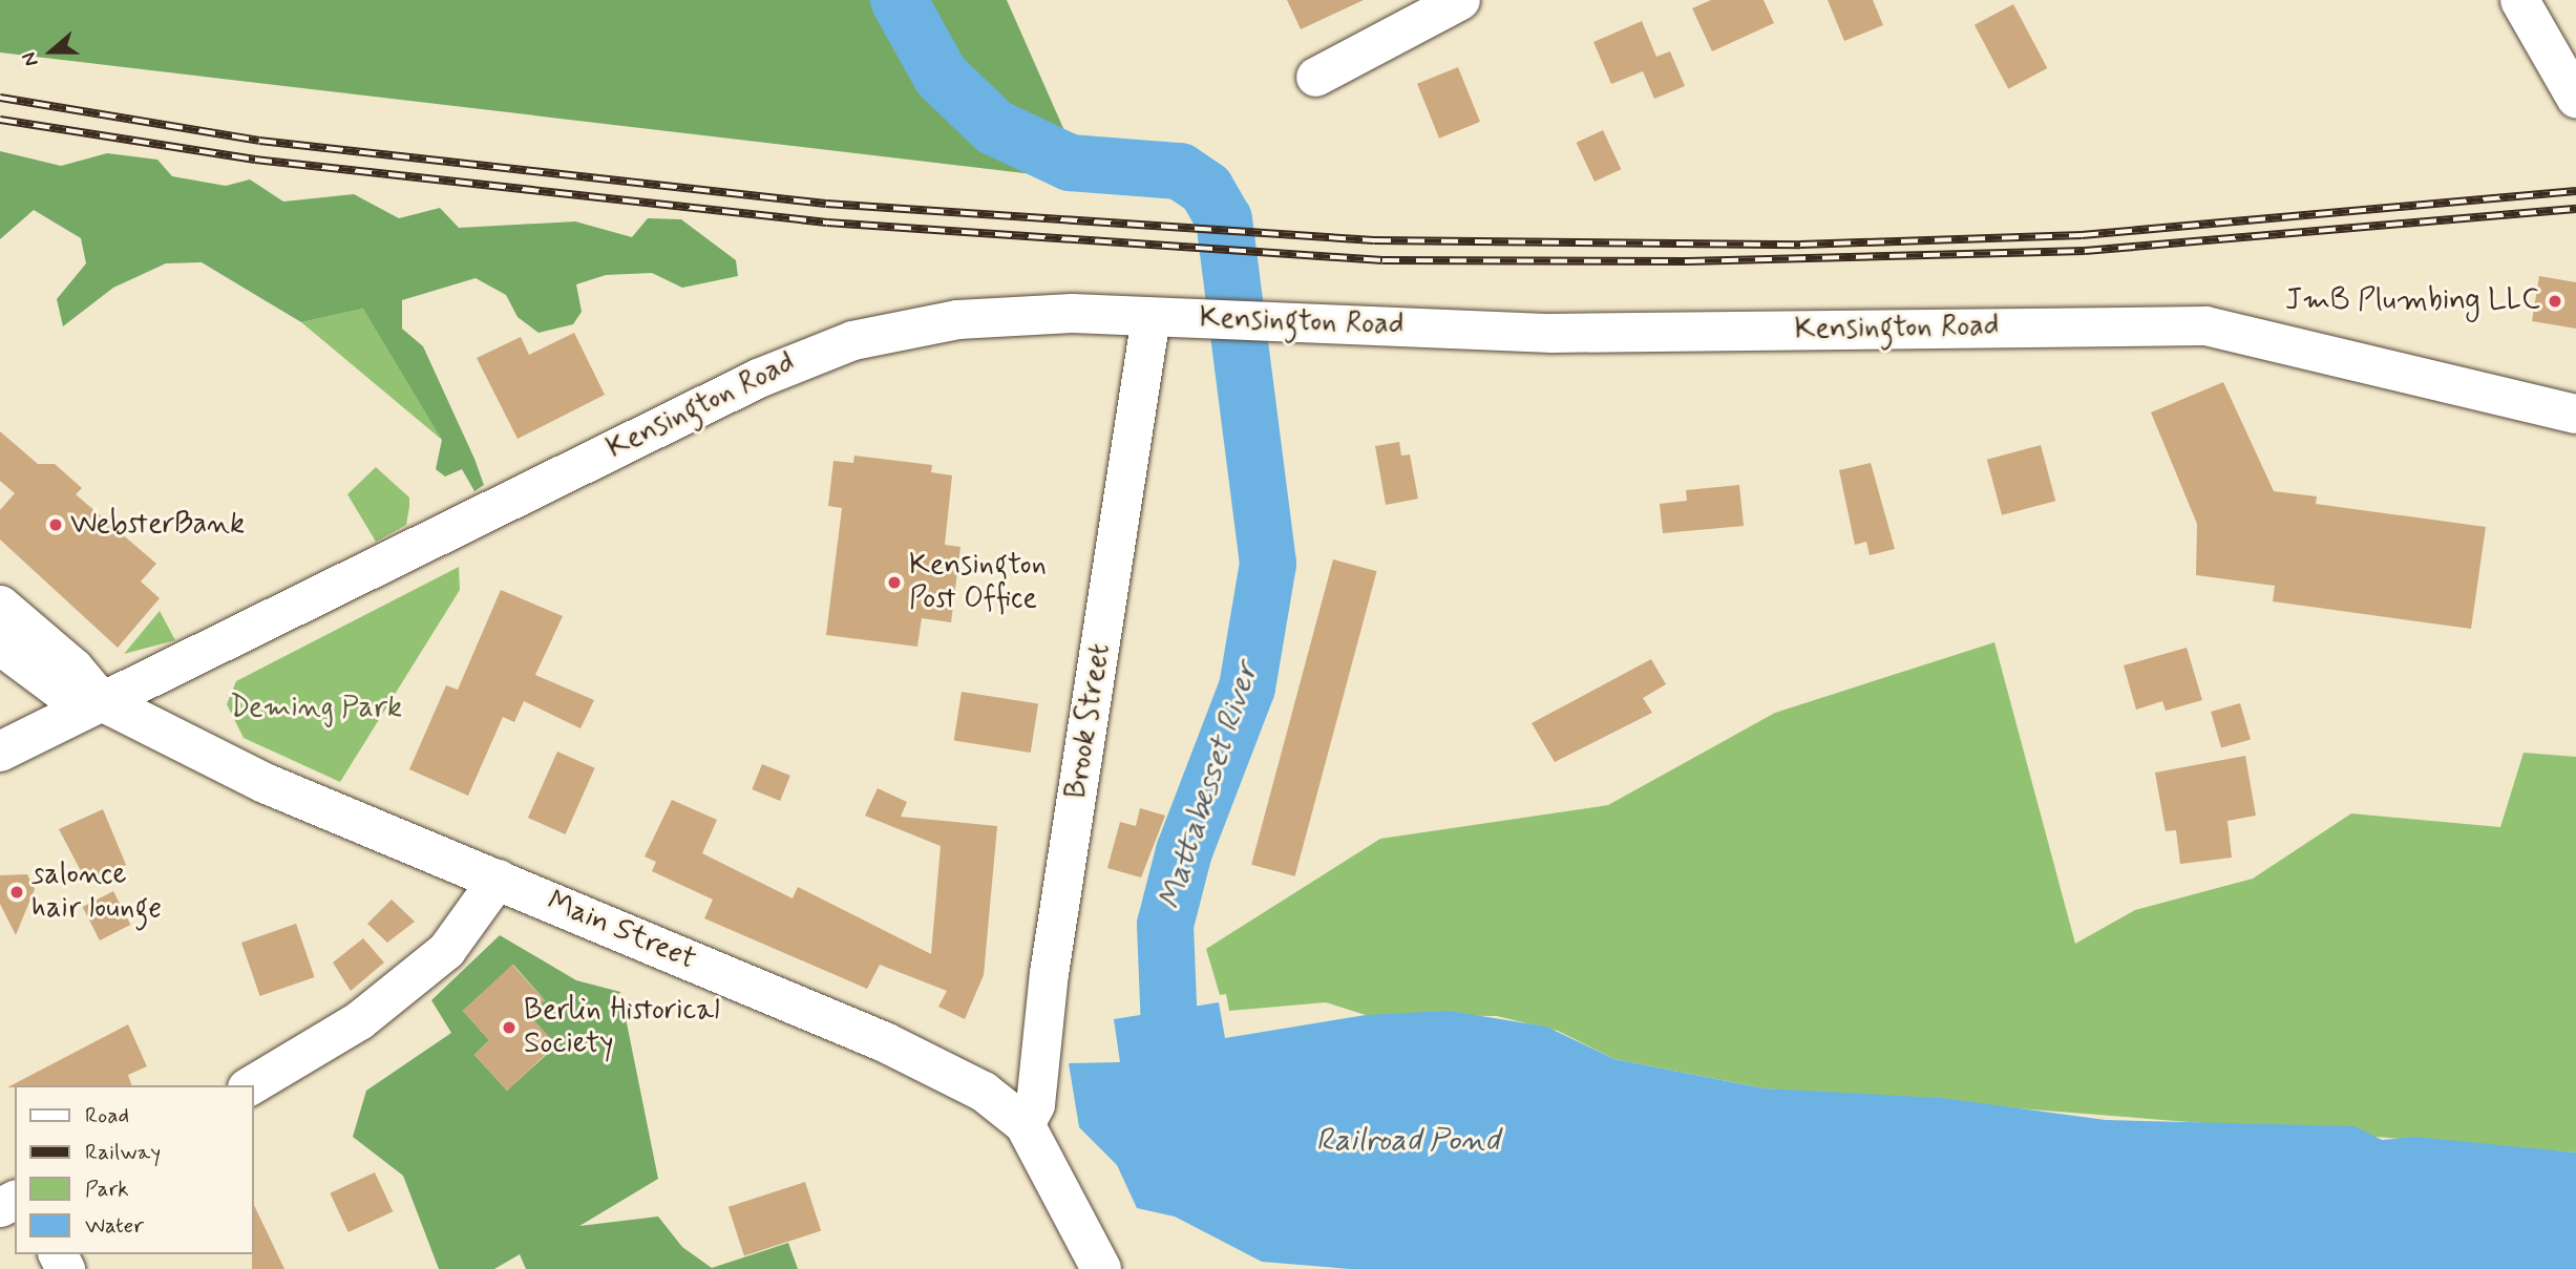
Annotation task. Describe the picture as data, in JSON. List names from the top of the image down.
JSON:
{
  "streets": {
    "main road": ["Main Street"],
    "street": ["Kensington Road", "Brook Street"]
  },
  "crossings": [
    ["Kensington Road", "Brook Street"],
    ["Kensington Road", "Main Street"],
    ["Brook Street", "Main Street"]
  ],
  "water": ["Mattabesset River", "Railroad Pond"],
  "parks": ["Deming Park"],
  "places": [
    "JmB Plumbing LLC",
    "WebsterBank",
    "Kensington Post Office",
    "salonce hair lounge",
    "Berlin Historical Society"
  ],
  "legend": [
    "Road",
    "Railway",
    "Park",
    "Water"
  ],
  "north": "left"
}
